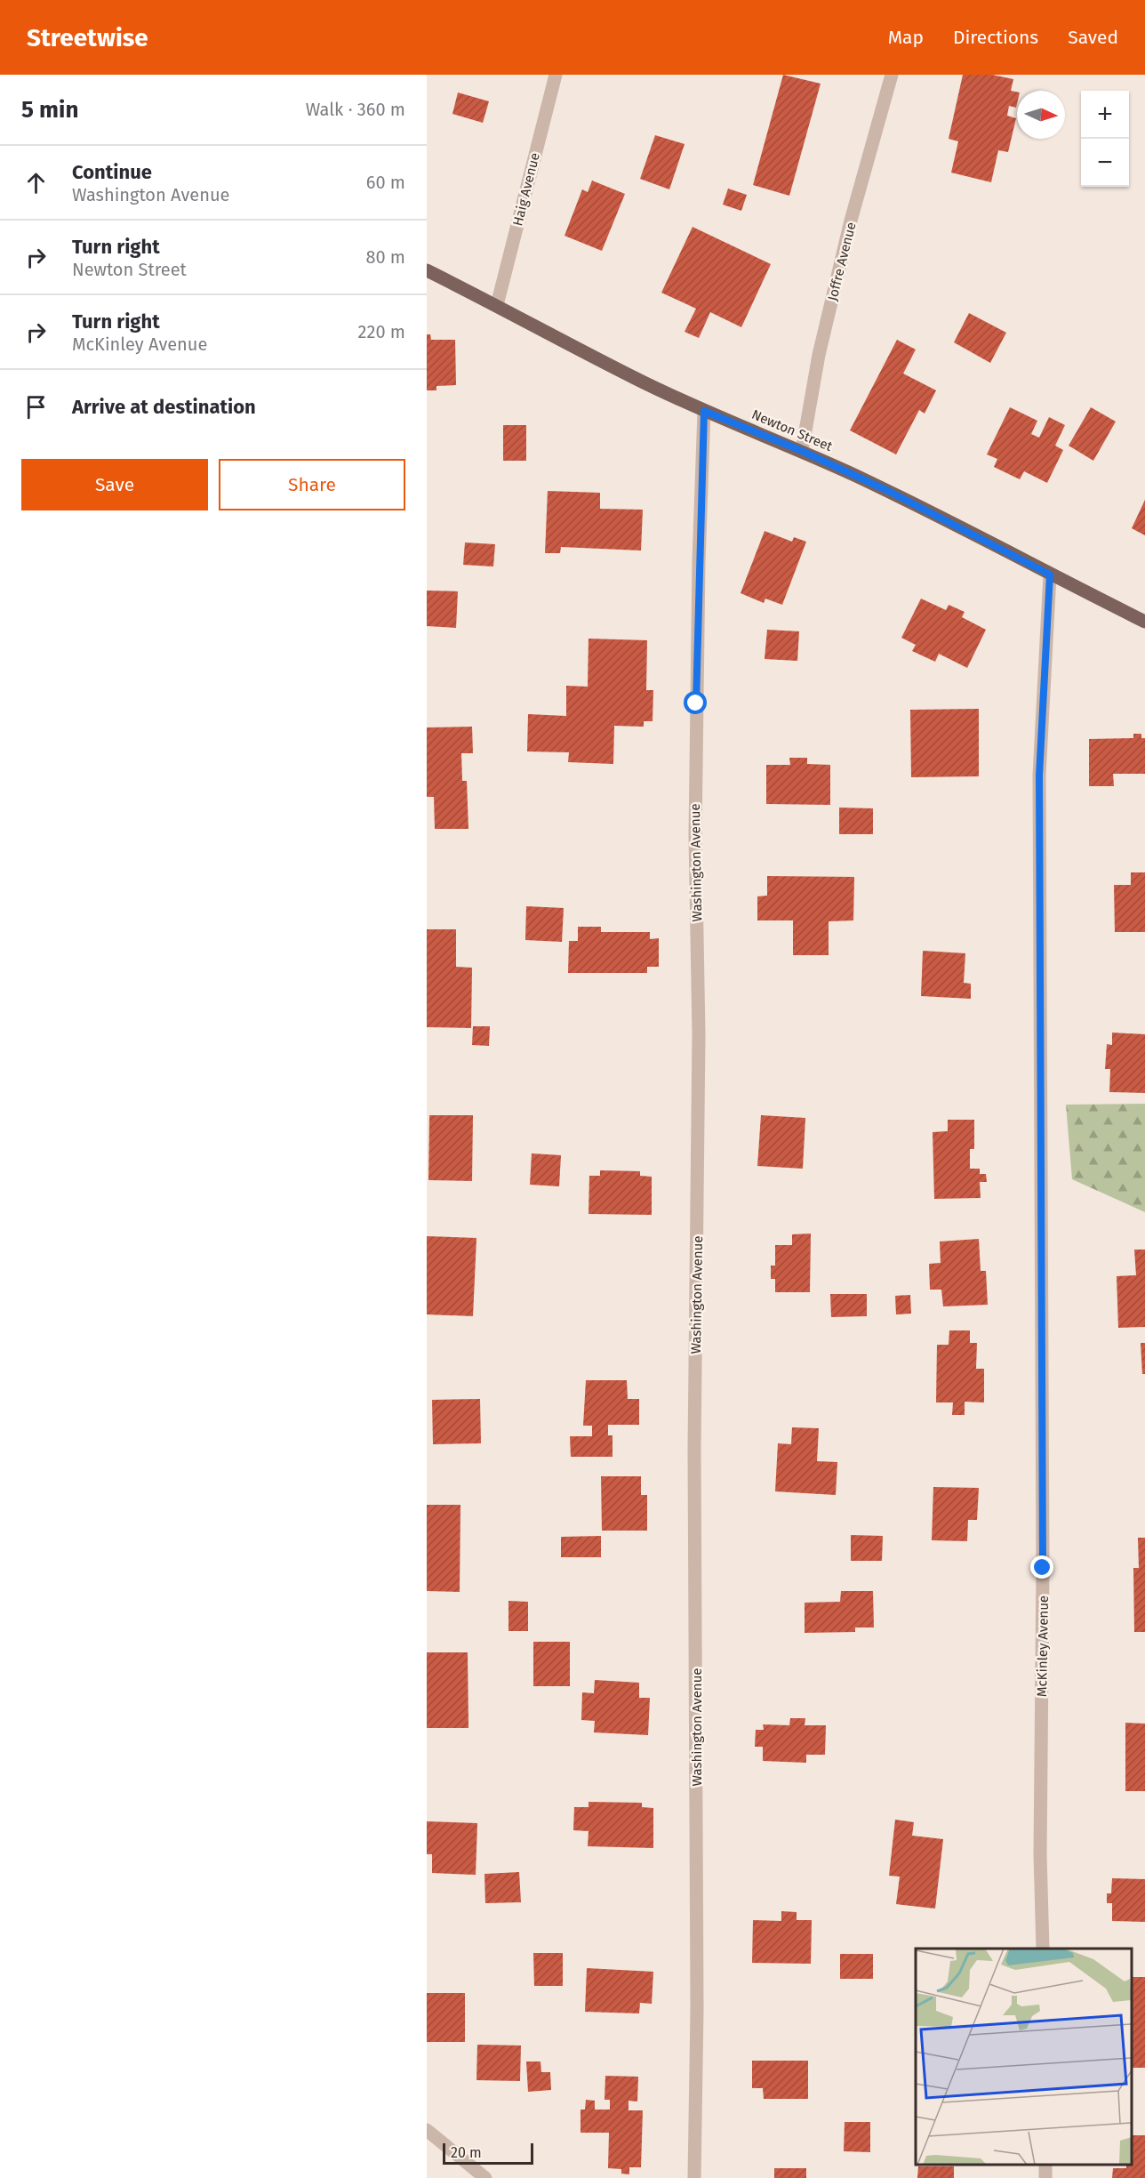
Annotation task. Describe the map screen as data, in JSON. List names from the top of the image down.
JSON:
{
  "streets": {
    "main road": ["Newton Street"],
    "street": [
      "Haig Avenue",
      "Joffre Avenue",
      "Washington Avenue",
      "McKinley Avenue"
    ]
  },
  "crossings": [
    ["Haig Avenue", "Newton Street"],
    ["Joffre Avenue", "Newton Street"],
    ["Newton Street", "Washington Avenue"],
    ["Newton Street", "McKinley Avenue"]
  ],
  "scale_bar": "20 m",
  "north": "right",
  "page": {
    "header": "Streetwise",
    "nav": ["Map", "Directions", "Saved"],
    "heading": ["5 min", "Walk · 360 m"],
    "map_buttons": ["+", "−"],
    "list": [
      ["Continue", "Washington Avenue", "60 m"],
      ["Turn right", "Newton Street", "80 m"],
      ["Turn right", "McKinley Avenue", "220 m"],
      "Arrive at destination"
    ],
    "buttons": ["Save", "Share"],
    "scale": "20 m"
  }
}
